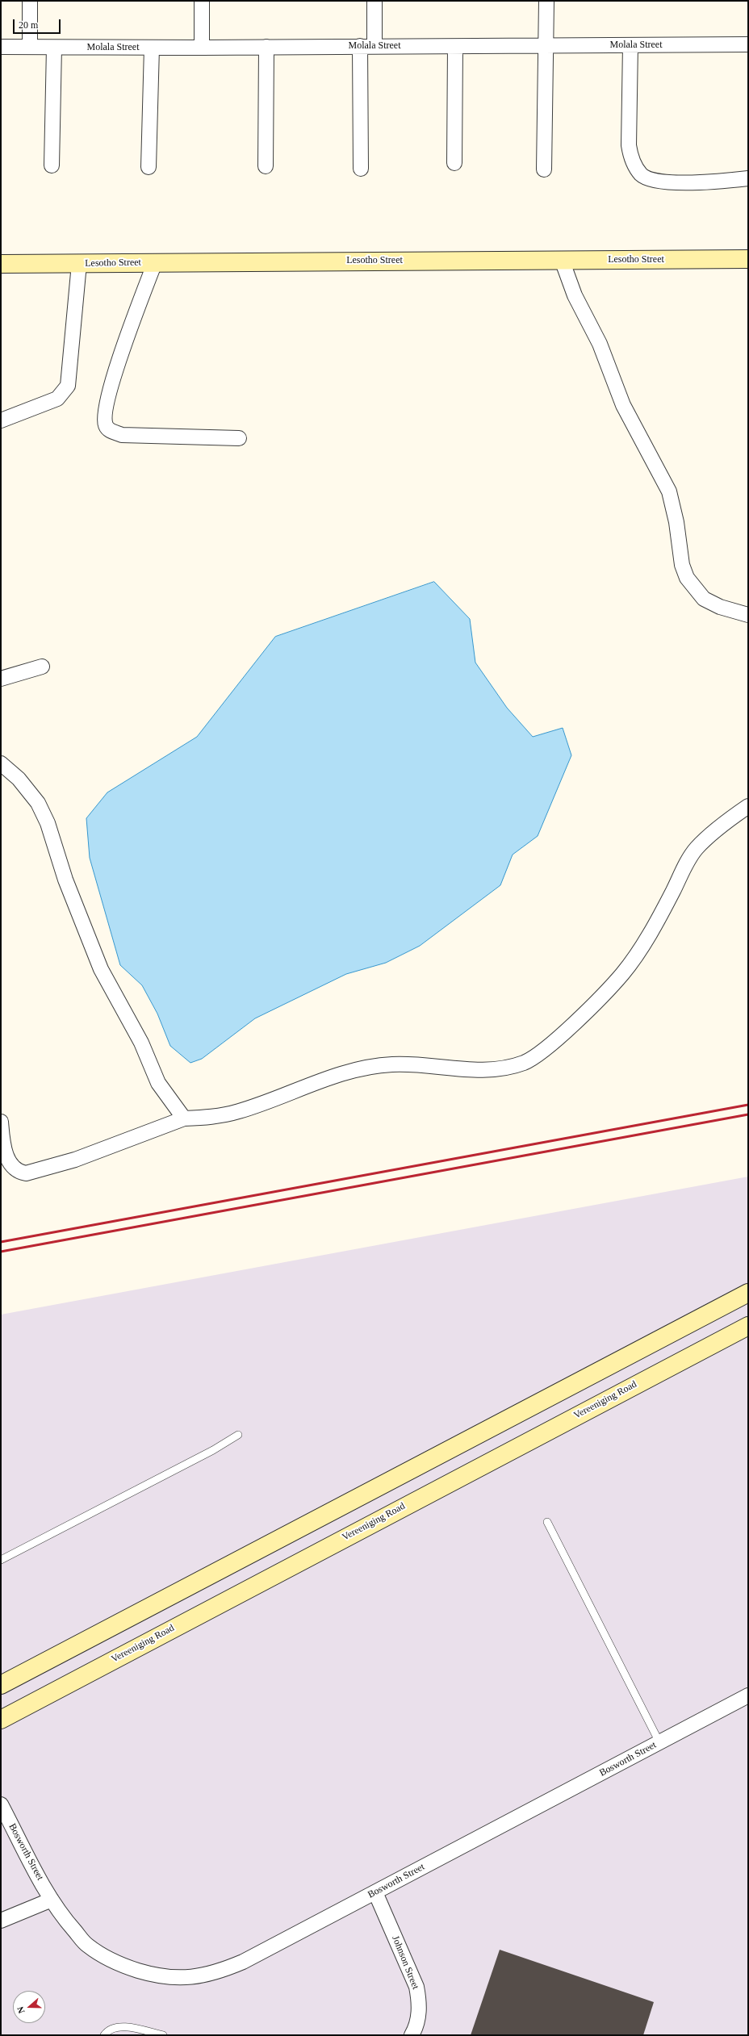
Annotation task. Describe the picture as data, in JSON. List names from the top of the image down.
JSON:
{
  "streets": {
    "main road": ["Lesotho Street", "Vereeniging Road"],
    "street": ["Molala Street", "Bosworth Street", "Johnson Street"]
  },
  "crossings": [
    ["Bosworth Street", "Johnson Street"]
  ],
  "scale_bar": "20 m",
  "north": "left"
}
